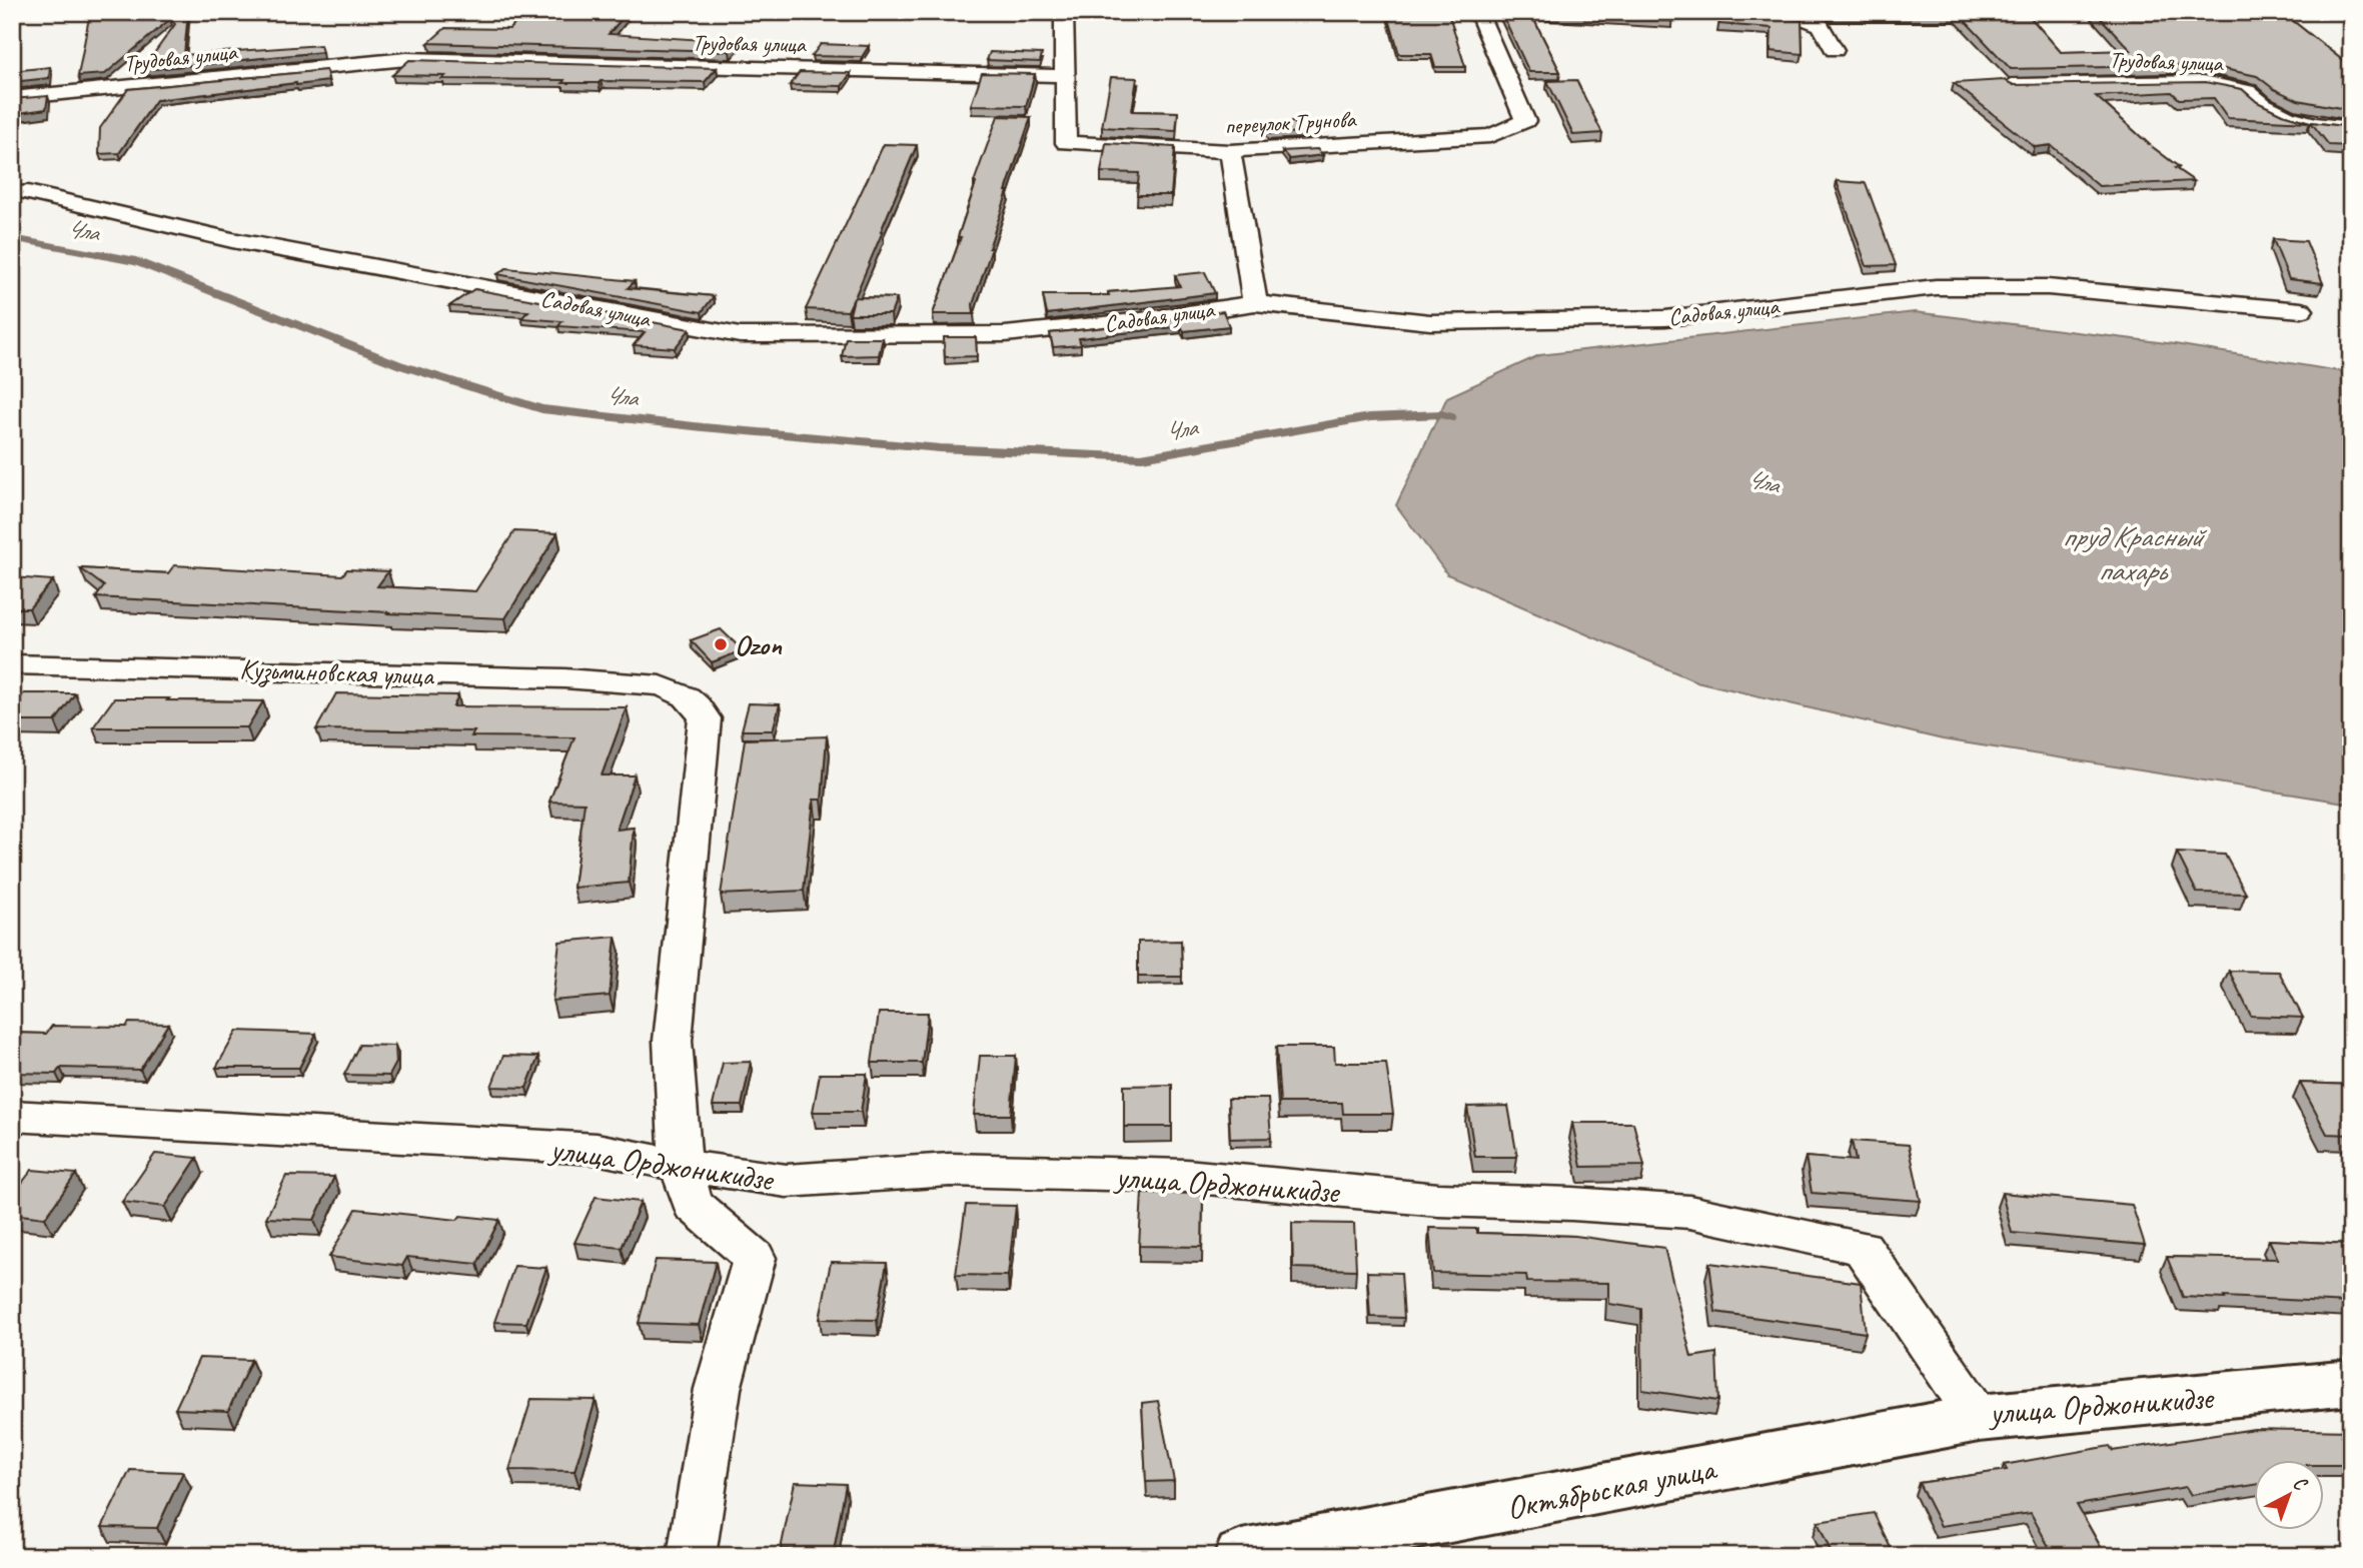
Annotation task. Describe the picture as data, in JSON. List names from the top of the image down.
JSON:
{
  "streets": {
    "street": [
      "Трудовая улица",
      "переулок Трунова",
      "Садовая улица",
      "Кузьминовская улица",
      "улица Орджоникидзе",
      "Октябрьская улица"
    ]
  },
  "crossings": [
    ["Трудовая улица", "переулок Трунова"],
    ["Кузьминовская улица", "улица Орджоникидзе"],
    ["улица Орджоникидзе", "Октябрьская улица"]
  ],
  "water": ["Чла", "пруд Красный пахарь"],
  "places": ["Ozon"],
  "north": "top right"
}
